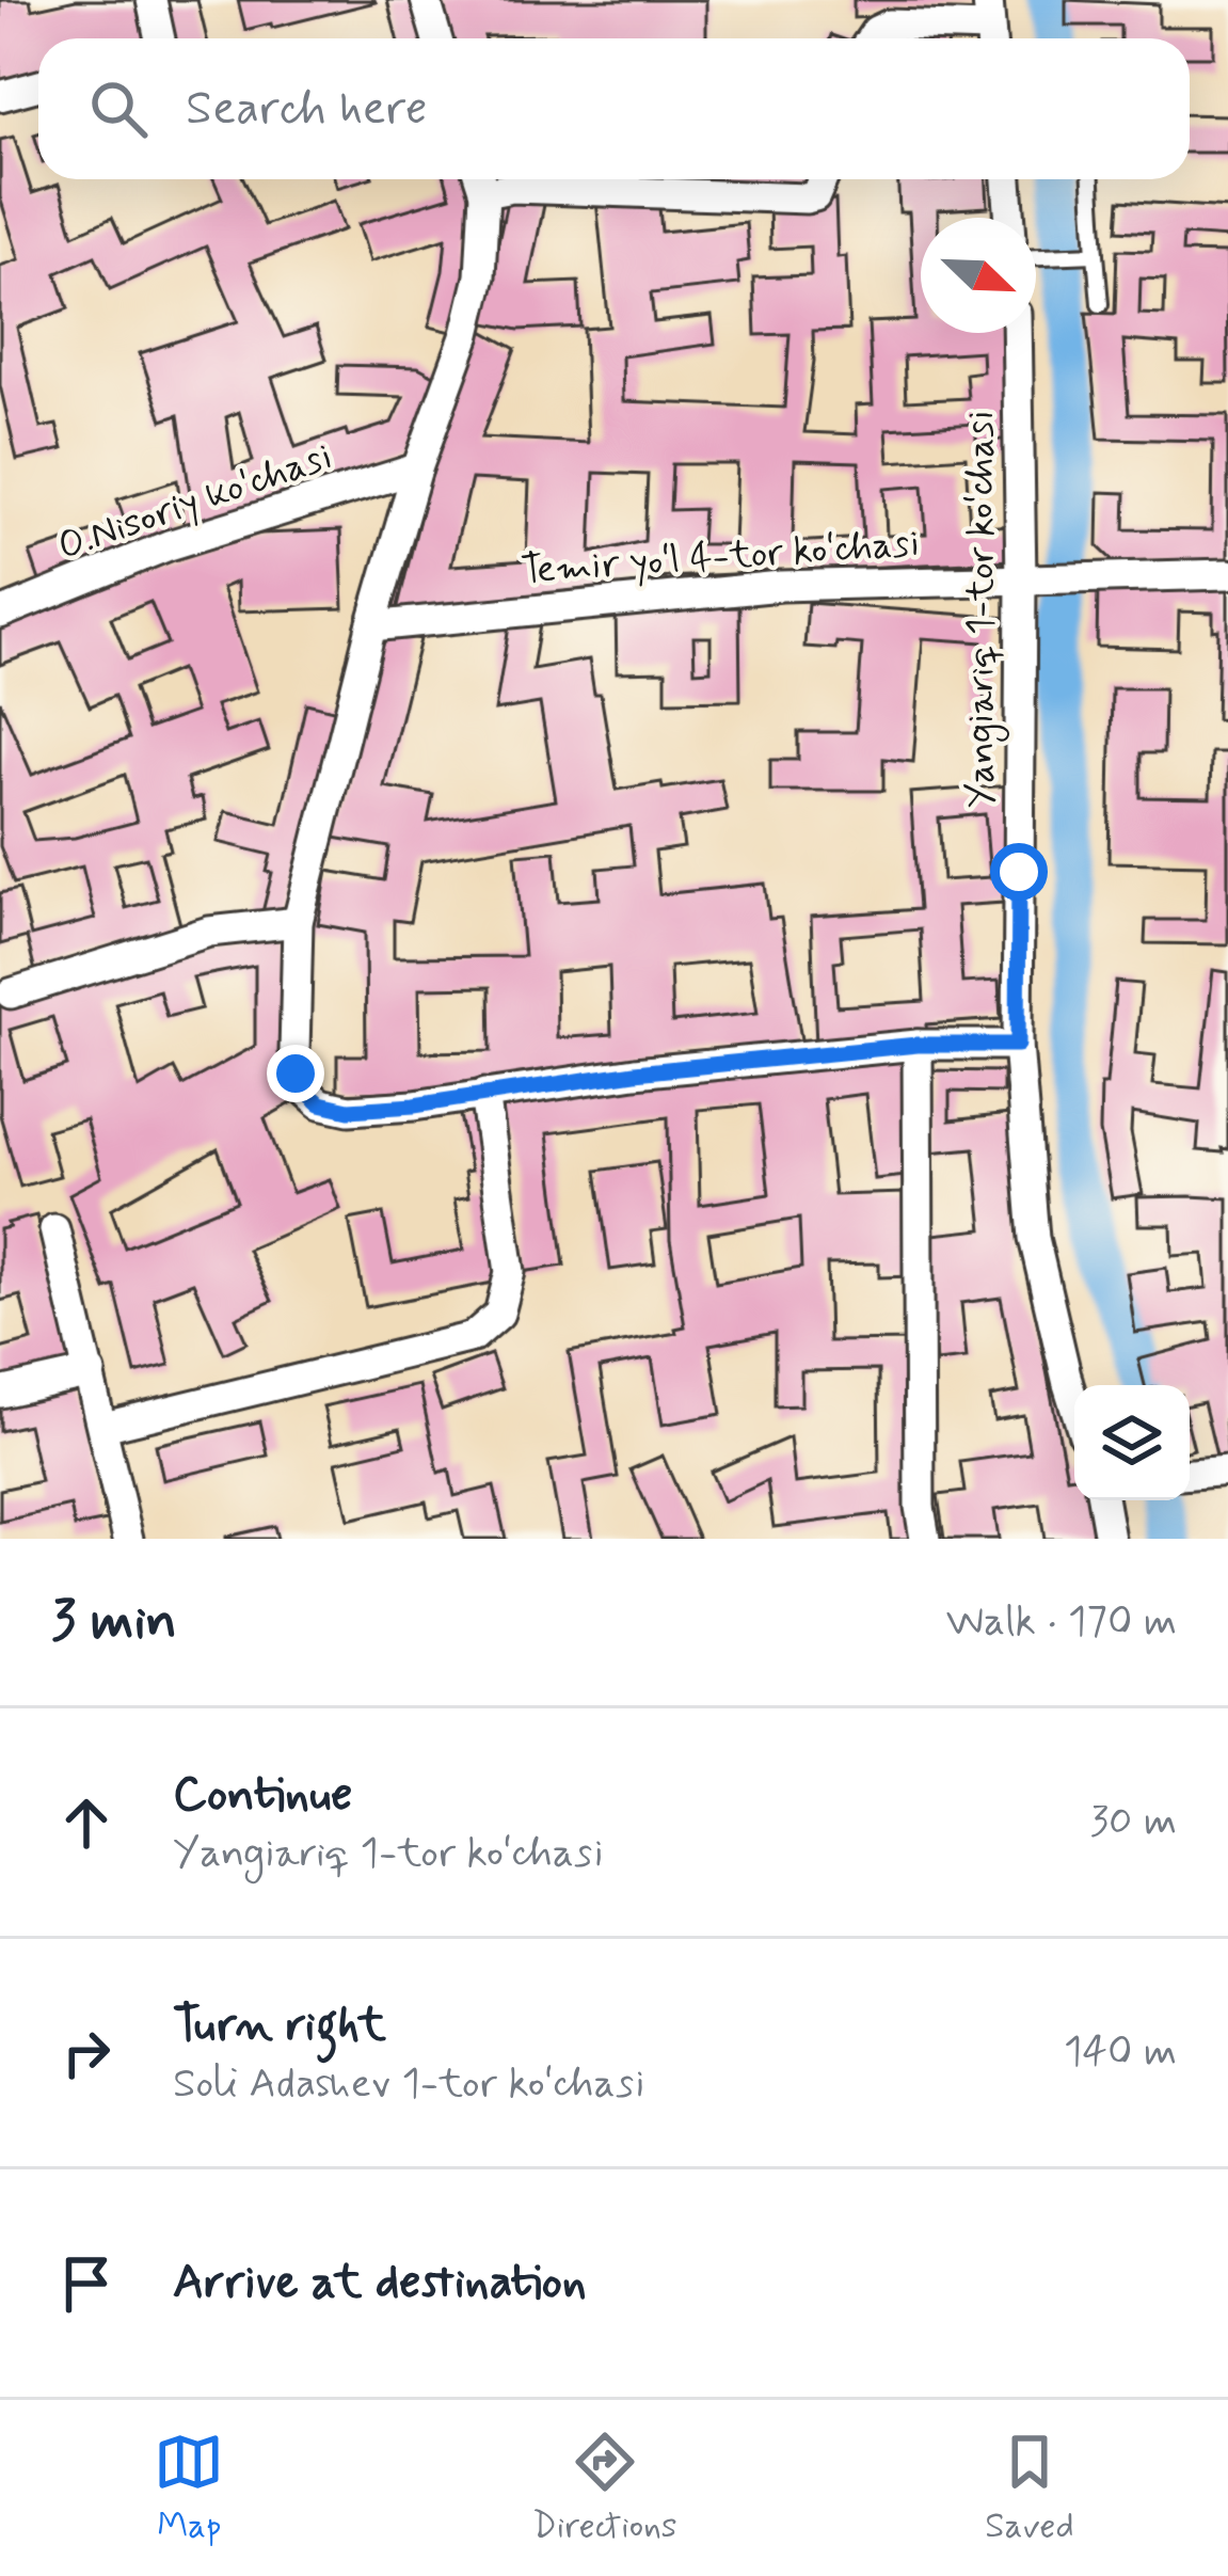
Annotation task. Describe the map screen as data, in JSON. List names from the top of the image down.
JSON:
{
  "streets": {
    "street": ["O.Nisoriy ko'chasi", "Temir yoʻl 4-tor koʻchasi", "Yangiariq 1-tor koʻchasi"]
  },
  "crossings": [
    ["Temir yoʻl 4-tor koʻchasi", "Yangiariq 1-tor koʻchasi"]
  ],
  "north": "bottom right",
  "page": {
    "search": "Search here",
    "heading": ["3 min", "Walk · 170 m"],
    "list": [
      ["Continue", "Yangiariq 1-tor koʻchasi", "30 m"],
      ["Turn right", "Soli Adashev 1-tor koʻchasi", "140 m"],
      "Arrive at destination"
    ],
    "nav": ["Map", "Directions", "Saved"]
  }
}
